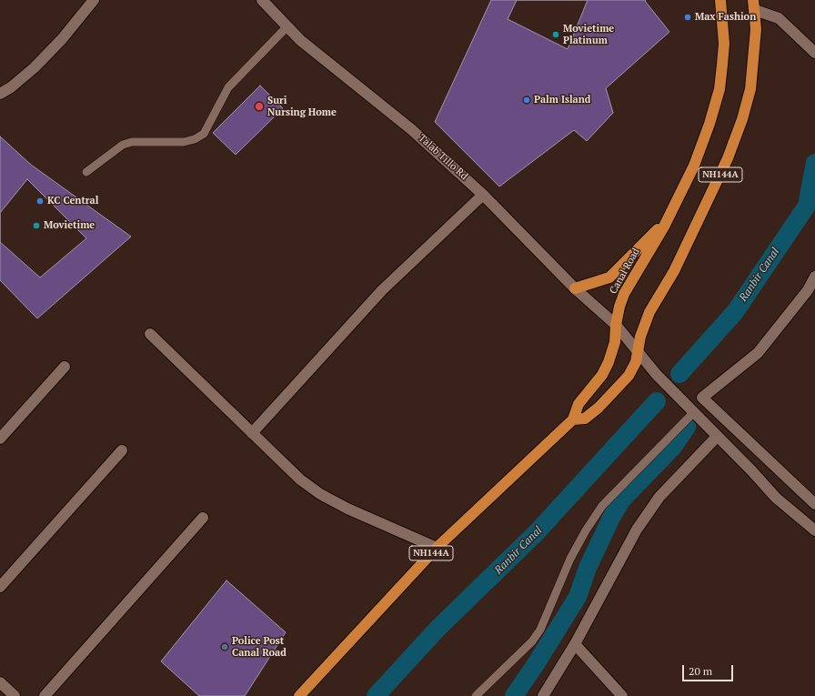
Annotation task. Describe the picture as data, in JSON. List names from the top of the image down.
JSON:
{
  "streets": {
    "highway": ["NH144A", "Canal Road"],
    "street": ["Talab Tillo Rd"]
  },
  "crossings": [
    ["Talab Tillo Rd", "NH144A"],
    ["Talab Tillo Rd", "Canal Road"],
    ["NH144A", "Canal Road"]
  ],
  "water": ["Ranbir Canal"],
  "places": [
    "Max Fashion",
    "Movietime Platinum",
    "Palm Island",
    "Suri Nursing Home",
    "KC Central",
    "Movietime",
    "Police Post Canal Road"
  ],
  "scale_bar": "20 m"
}
